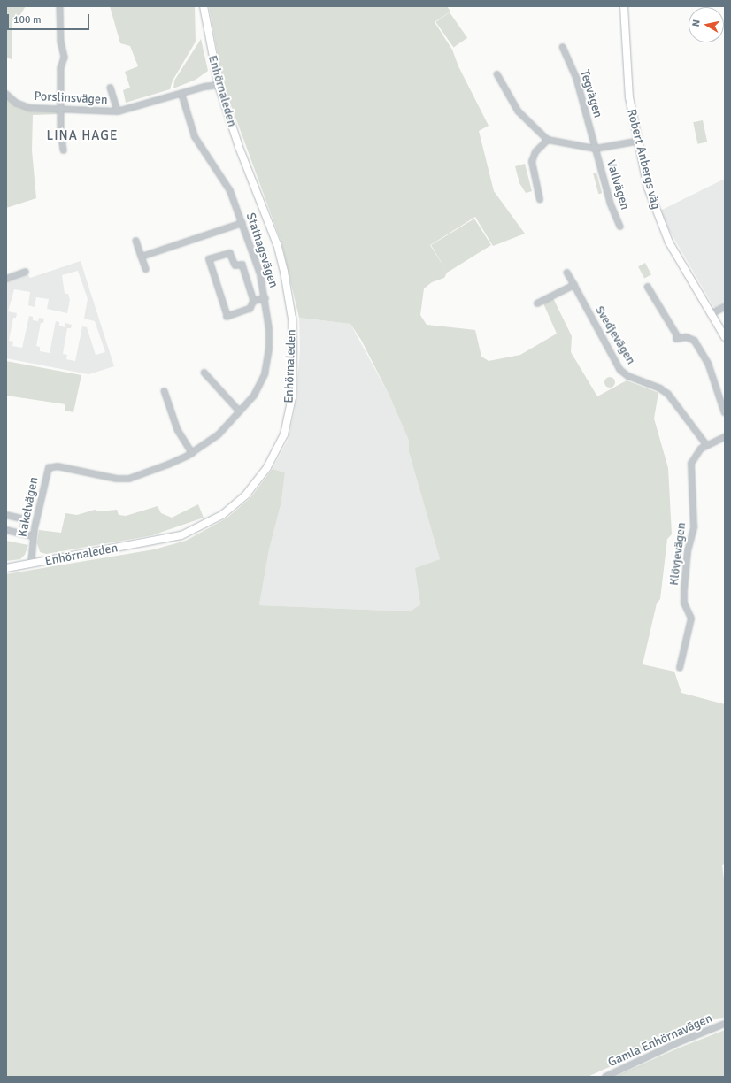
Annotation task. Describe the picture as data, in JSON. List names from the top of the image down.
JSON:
{
  "streets": {
    "street": [
      "Enhörnaleden",
      "Tegvägen",
      "Porslinsvägen",
      "Robert Anbergs väg",
      "Vallvägen",
      "Stathagsvägen",
      "Svedjevägen",
      "Kakelvägen",
      "Klövjevägen",
      "Gamla Enhörnavägen"
    ]
  },
  "crossings": [
    ["Enhörnaleden", "Porslinsvägen"],
    ["Enhörnaleden", "Kakelvägen"],
    ["Tegvägen", "Vallvägen"],
    ["Porslinsvägen", "Stathagsvägen"],
    ["Stathagsvägen", "Kakelvägen"],
    ["Svedjevägen", "Klövjevägen"]
  ],
  "districts": ["LINA HAGE"],
  "scale_bar": "100 m",
  "north": "left"
}
